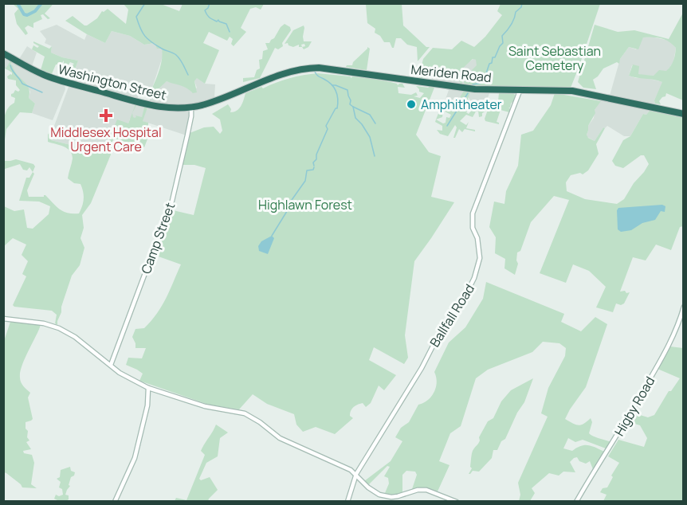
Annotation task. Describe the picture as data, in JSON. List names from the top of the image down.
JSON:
{
  "streets": {
    "highway": ["Meriden Road", "Washington Street"],
    "main road": ["Camp Street", "Ballfall Road", "Higby Road"]
  },
  "crossings": [
    ["Meriden Road", "Washington Street"],
    ["Meriden Road", "Ballfall Road"],
    ["Washington Street", "Camp Street"]
  ],
  "parks": ["Saint Sebastian Cemetery", "Highlawn Forest"],
  "places": {
    "other": ["Amphitheater"],
    "health": ["Middlesex Hospital Urgent Care"]
  }
}
